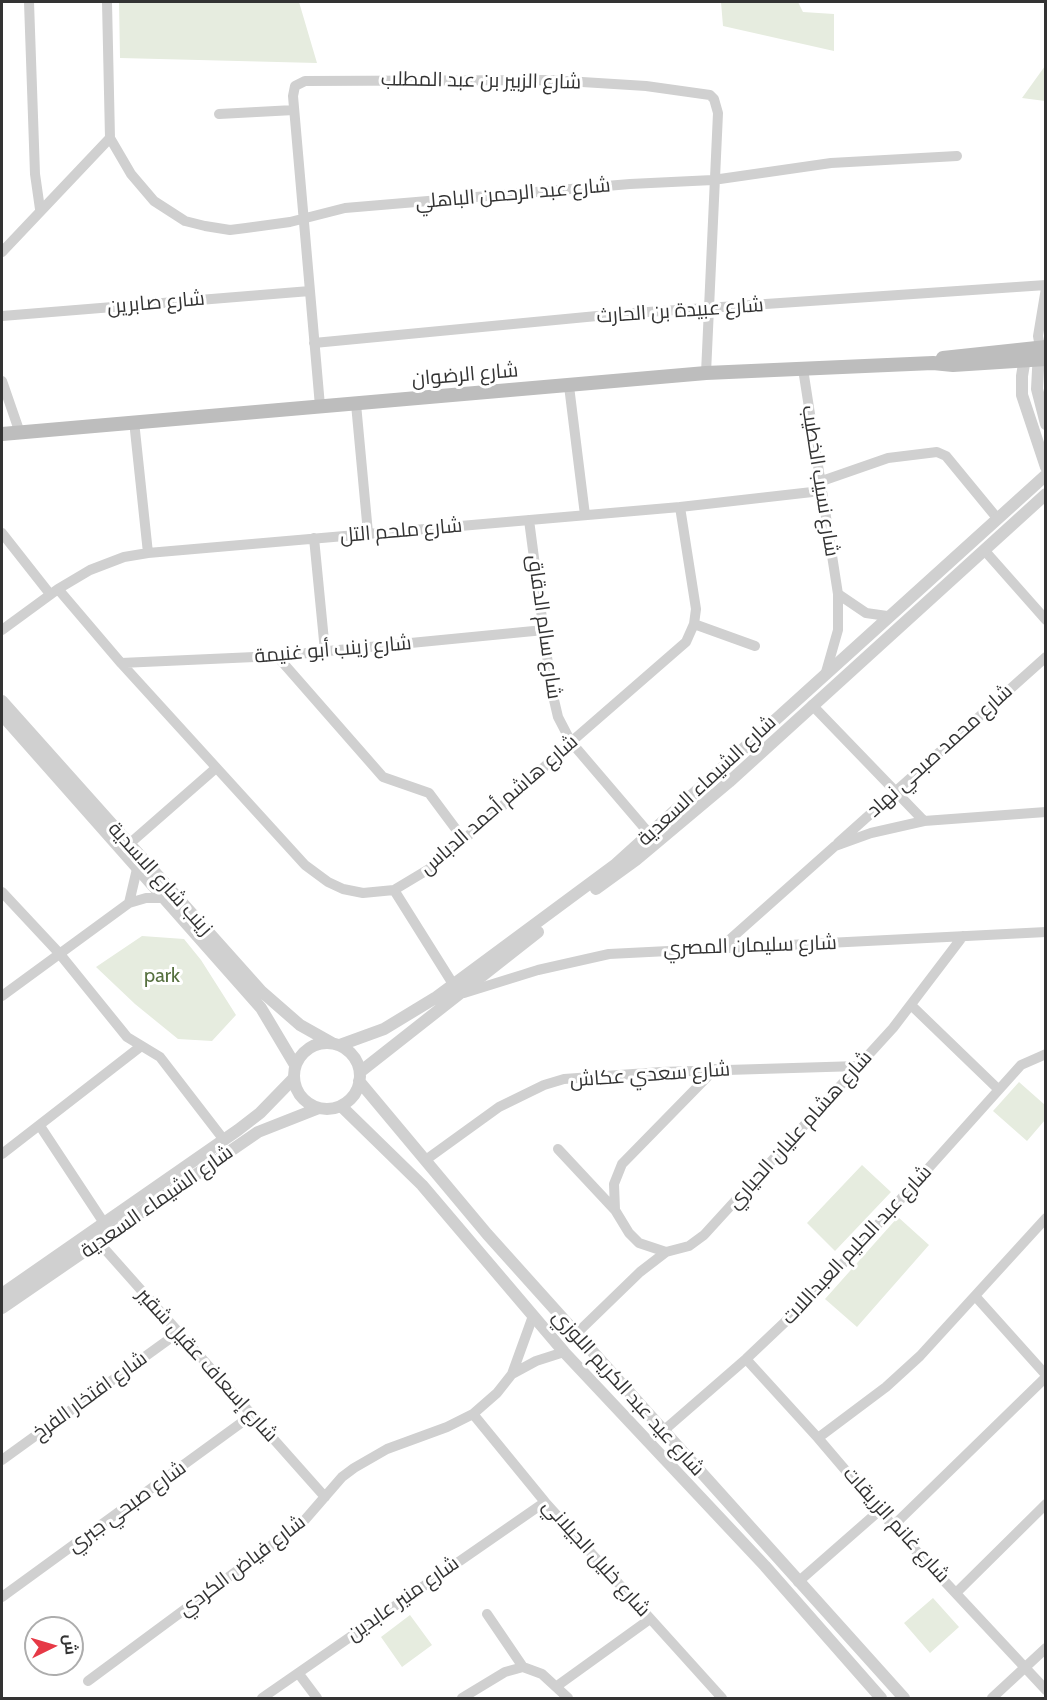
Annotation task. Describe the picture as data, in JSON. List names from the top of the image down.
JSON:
{
  "streets": {
    "main road": ["شارع الرضوان"],
    "street": [
      "شارع الزبير بن عبد المطلب",
      "شارع عبد الرحمن الباهلي",
      "شارع صابرين",
      "شارع عبيدة بن الحارث",
      "شارع نسيب الخطيب",
      "شارع ملحم التل",
      "شارع سالم الدقاق",
      "شارع زينب أبو غنيمة",
      "شارع محمد صبحي نهاد",
      "شارع الشيماء السعدية",
      "شارع هاشم أحمد الدباس",
      "زينب شارع الاسدية",
      "شارع سليمان المصري",
      "شارع سعدي عكاش",
      "شارع هشام عليان الحياري",
      "شارع عبد الحليم العبداللات",
      "شارع إسعاف عقيل شقير",
      "شارع عيد عبد الكريم اللوزي",
      "شارع افتخار الفرخ",
      "شارع صبحي جبري",
      "شارع غانم الزريقات",
      "شارع خليل الجيلاني",
      "شارع فياض الكردي",
      "شارع منير عابدين"
    ]
  },
  "crossings": [
    ["شارع الزبير بن عبد المطلب", "شارع عبد الرحمن الباهلي"],
    ["شارع الزبير بن عبد المطلب", "شارع صابرين"],
    ["شارع الزبير بن عبد المطلب", "شارع عبيدة بن الحارث"],
    ["شارع الزبير بن عبد المطلب", "شارع الرضوان"],
    ["شارع الرضوان", "شارع نسيب الخطيب"],
    ["شارع نسيب الخطيب", "شارع ملحم التل"],
    ["شارع نسيب الخطيب", "شارع الشيماء السعدية"],
    ["شارع ملحم التل", "شارع سالم الدقاق"],
    ["شارع ملحم التل", "شارع الشيماء السعدية"],
    ["شارع ملحم التل", "شارع هاشم أحمد الدباس"],
    ["شارع سالم الدقاق", "شارع زينب أبو غنيمة"],
    ["شارع سالم الدقاق", "شارع الشيماء السعدية"],
    ["شارع سالم الدقاق", "شارع هاشم أحمد الدباس"],
    ["شارع زينب أبو غنيمة", "شارع هاشم أحمد الدباس"],
    ["شارع محمد صبحي نهاد", "شارع سليمان المصري"],
    ["شارع الشيماء السعدية", "زينب شارع الاسدية"],
    ["شارع الشيماء السعدية", "شارع سليمان المصري"],
    ["شارع الشيماء السعدية", "شارع إسعاف عقيل شقير"],
    ["شارع الشيماء السعدية", "شارع عيد عبد الكريم اللوزي"],
    ["زينب شارع الاسدية", "شارع عيد عبد الكريم اللوزي"],
    ["شارع سليمان المصري", "شارع هشام عليان الحياري"],
    ["شارع سعدي عكاش", "شارع هشام عليان الحياري"],
    ["شارع سعدي عكاش", "شارع عيد عبد الكريم اللوزي"],
    ["شارع هشام عليان الحياري", "شارع عيد عبد الكريم اللوزي"],
    ["شارع عبد الحليم العبداللات", "شارع عيد عبد الكريم اللوزي"],
    ["شارع عبد الحليم العبداللات", "شارع غانم الزريقات"],
    ["شارع إسعاف عقيل شقير", "شارع افتخار الفرخ"],
    ["شارع إسعاف عقيل شقير", "شارع صبحي جبري"],
    ["شارع إسعاف عقيل شقير", "شارع فياض الكردي"],
    ["شارع عيد عبد الكريم اللوزي", "شارع فياض الكردي"],
    ["شارع خليل الجيلاني", "شارع فياض الكردي"],
    ["شارع خليل الجيلاني", "شارع منير عابدين"]
  ],
  "parks": ["park"],
  "north": "right"
}
